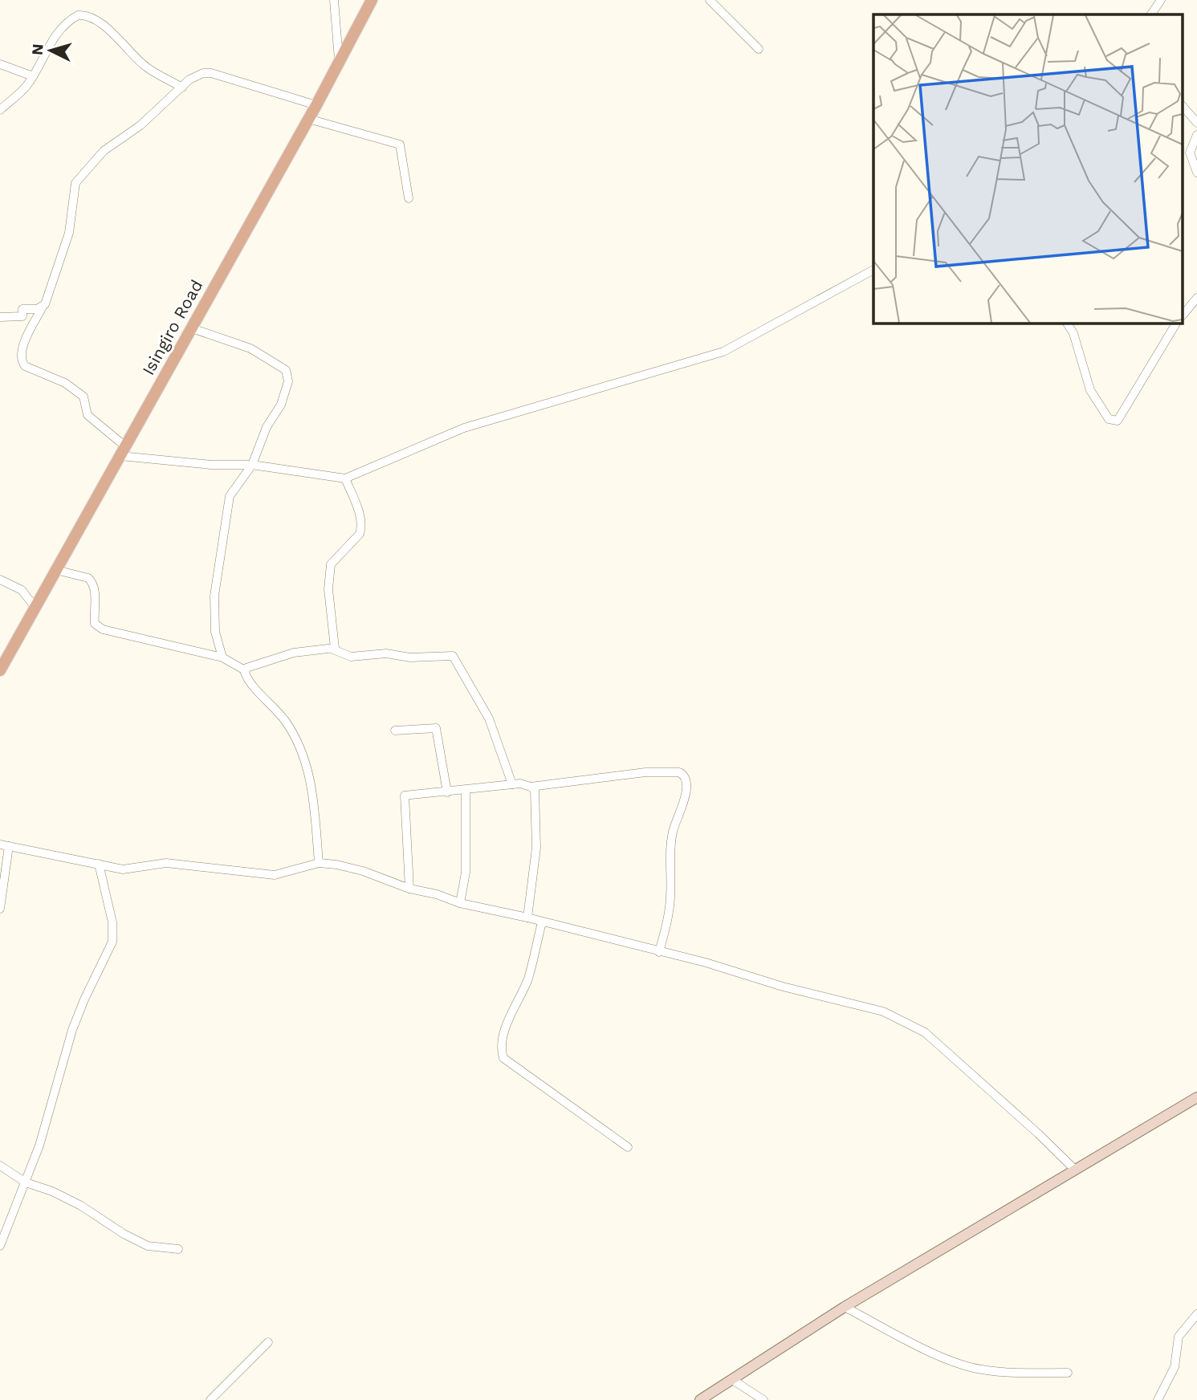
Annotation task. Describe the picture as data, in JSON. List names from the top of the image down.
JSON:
{
  "streets": {
    "main road": ["Isingiro Road"]
  },
  "north": "left"
}
